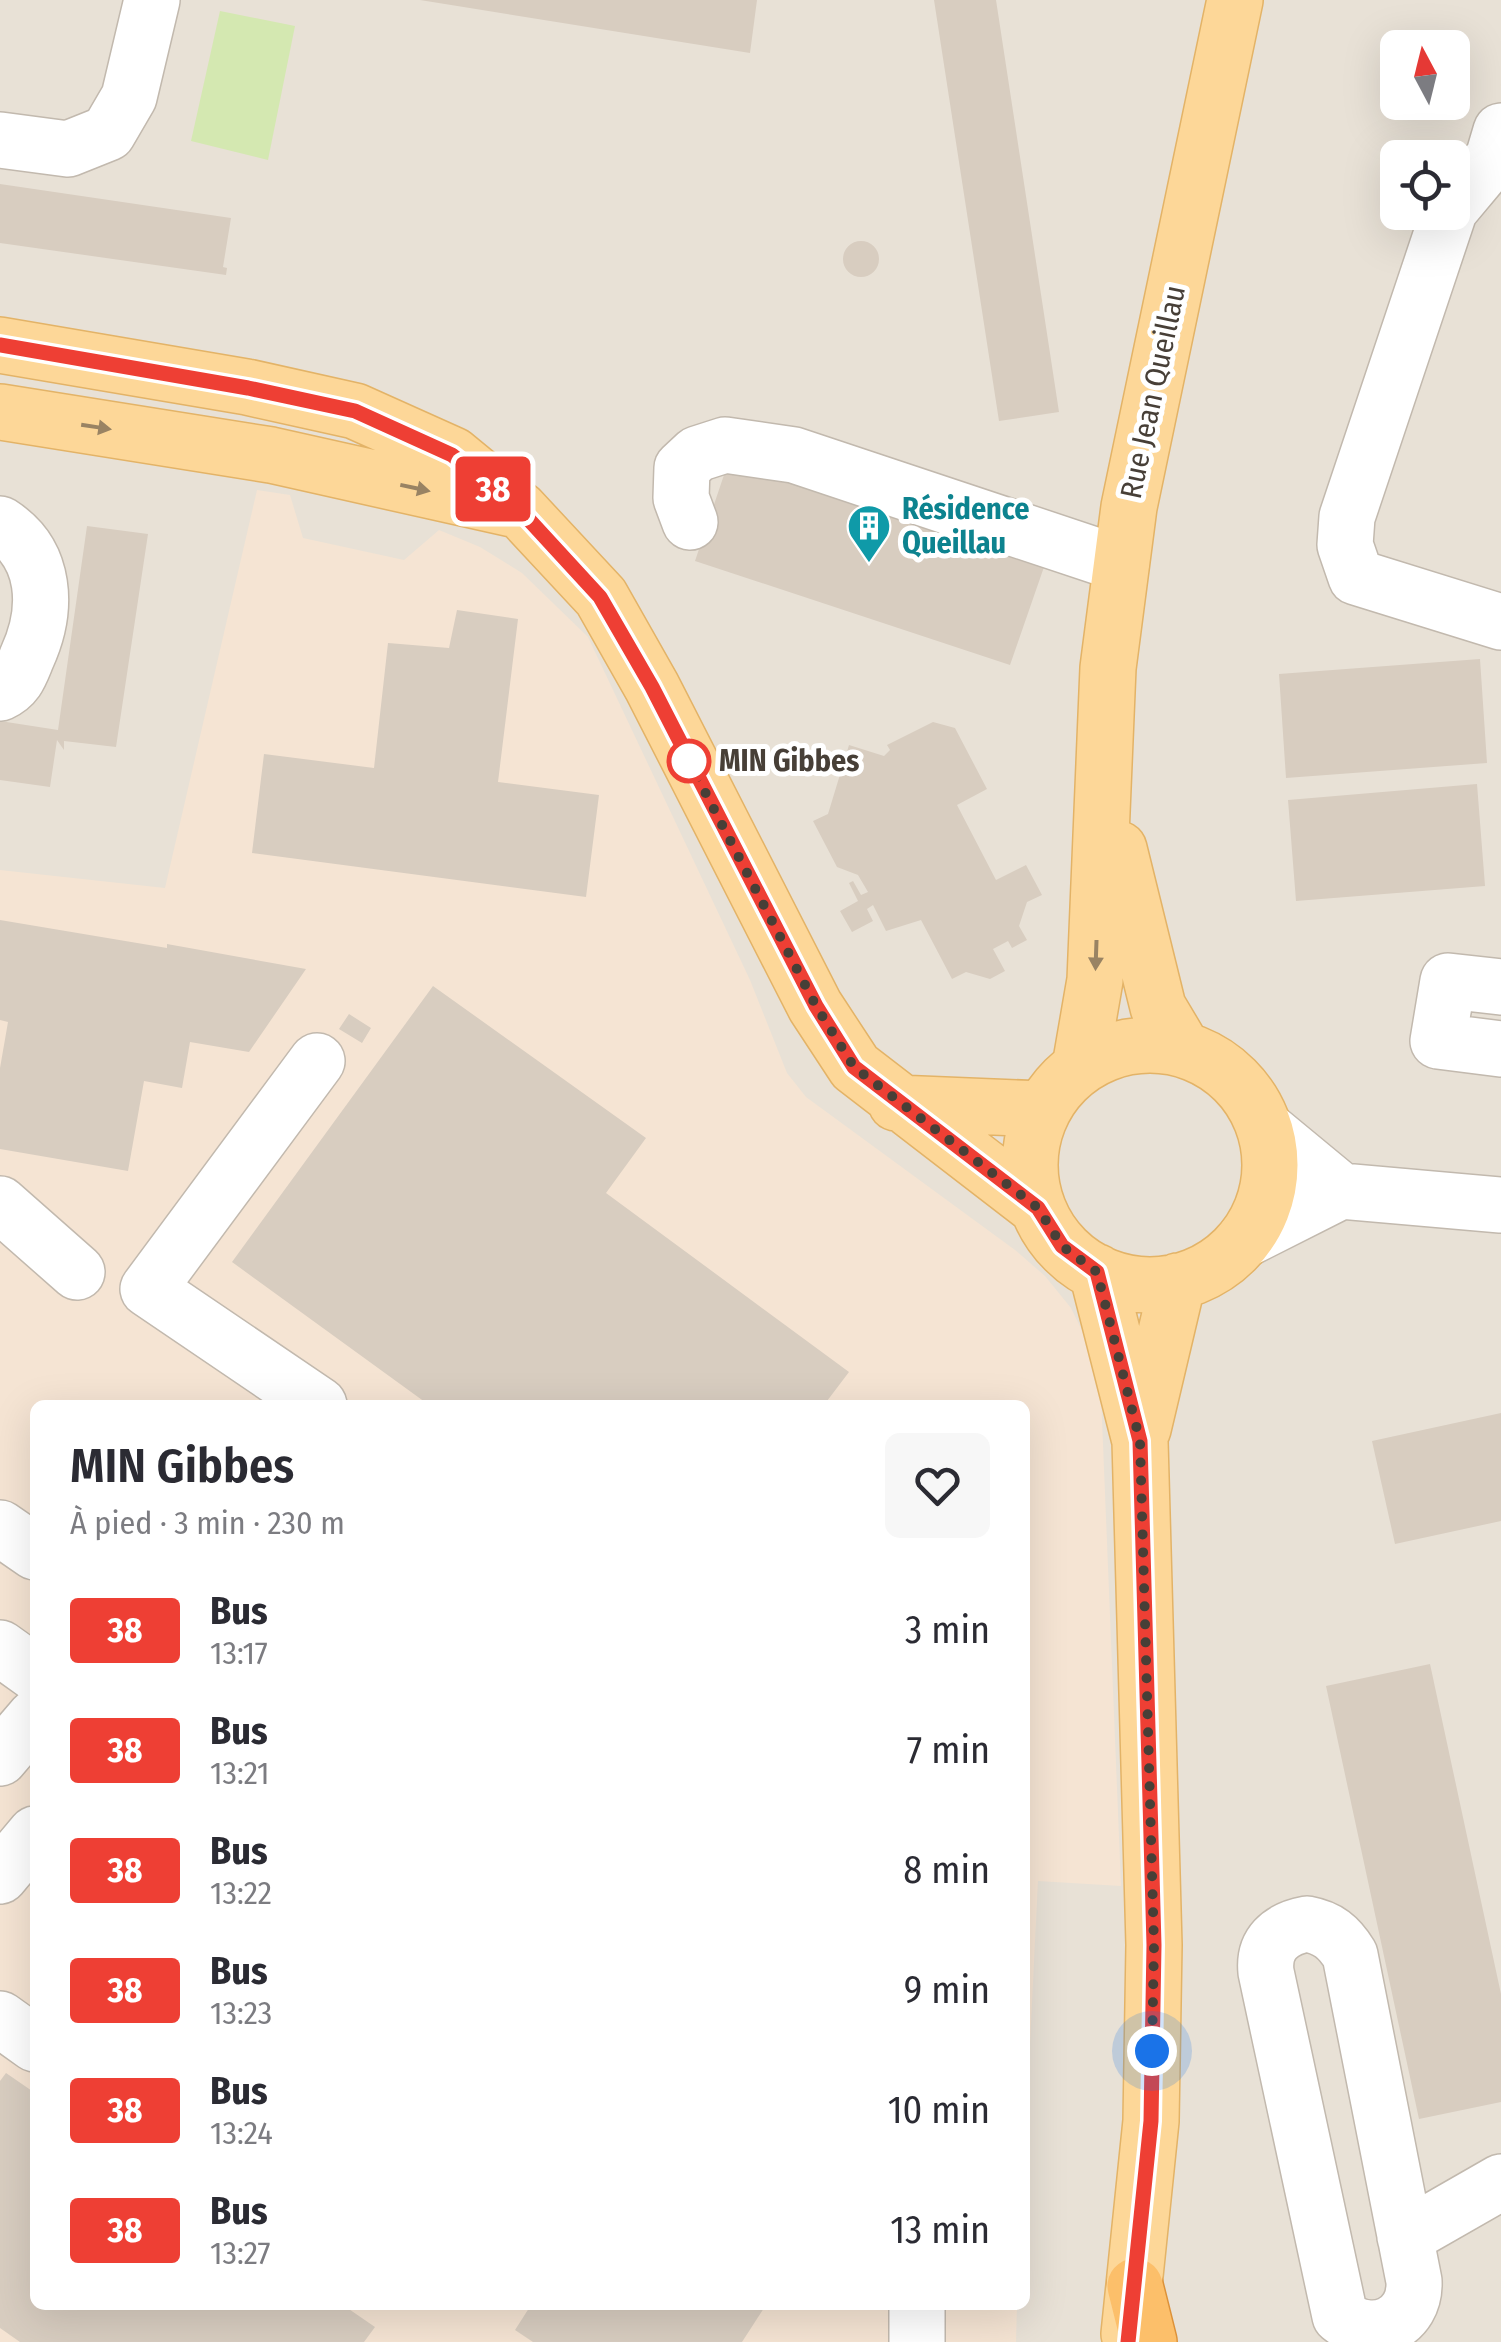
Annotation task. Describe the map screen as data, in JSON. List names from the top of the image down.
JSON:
{
  "streets": {
    "main road": ["Rue Jean Queillau"]
  },
  "places": {
    "building": ["Résidence Queillau"],
    "other": ["MIN Gibbes"]
  },
  "lines": ["bus line 38"],
  "north": "top",
  "page": {
    "on_map": "38",
    "heading": ["MIN Gibbes", "À pied · 3 min · 230 m"],
    "list": [
      {
        "mark": "38",
        "name": "Bus",
        "note": "13:17",
        "value": "3 min"
      },
      {
        "mark": "38",
        "name": "Bus",
        "note": "13:21",
        "value": "7 min"
      },
      {
        "mark": "38",
        "name": "Bus",
        "note": "13:22",
        "value": "8 min"
      },
      {
        "mark": "38",
        "name": "Bus",
        "note": "13:23",
        "value": "9 min"
      },
      {
        "mark": "38",
        "name": "Bus",
        "note": "13:24",
        "value": "10 min"
      },
      {
        "mark": "38",
        "name": "Bus",
        "note": "13:27",
        "value": "13 min"
      }
    ]
  }
}
